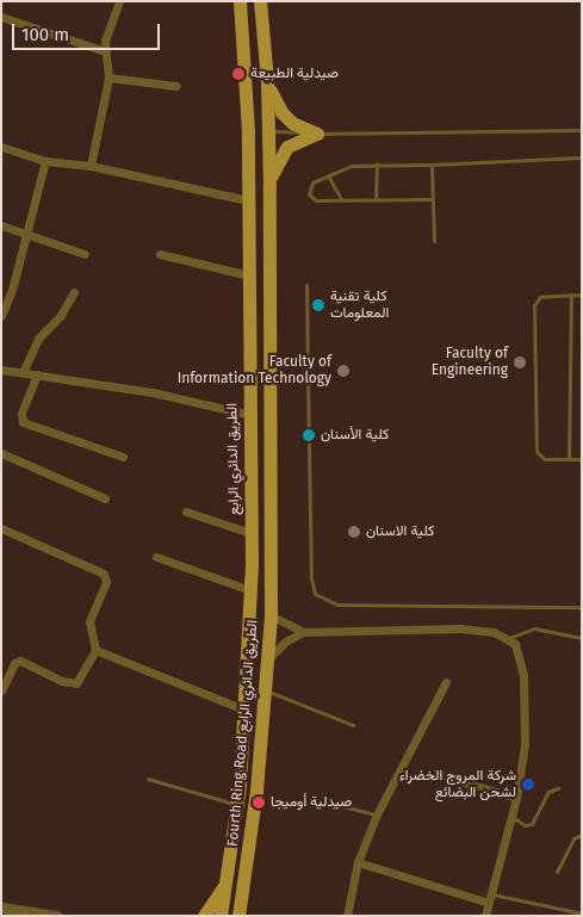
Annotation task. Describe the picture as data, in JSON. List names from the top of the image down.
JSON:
{
  "streets": {
    "main road": ["الطريق الدائري الرابع", "Fourth Ring Road الطريق الدائري الرابع"]
  },
  "places": [
    "صيدلية الطبيعة",
    "كلية تقنية المعلومات",
    "Faculty of Engineering",
    "Faculty of Information Technology",
    "كلية الأسنان",
    "كلية الاسنان",
    "شركة المروج الخضراء لشحن البضائع",
    "صيدلية أوميجا"
  ],
  "scale_bar": "100 m"
}
